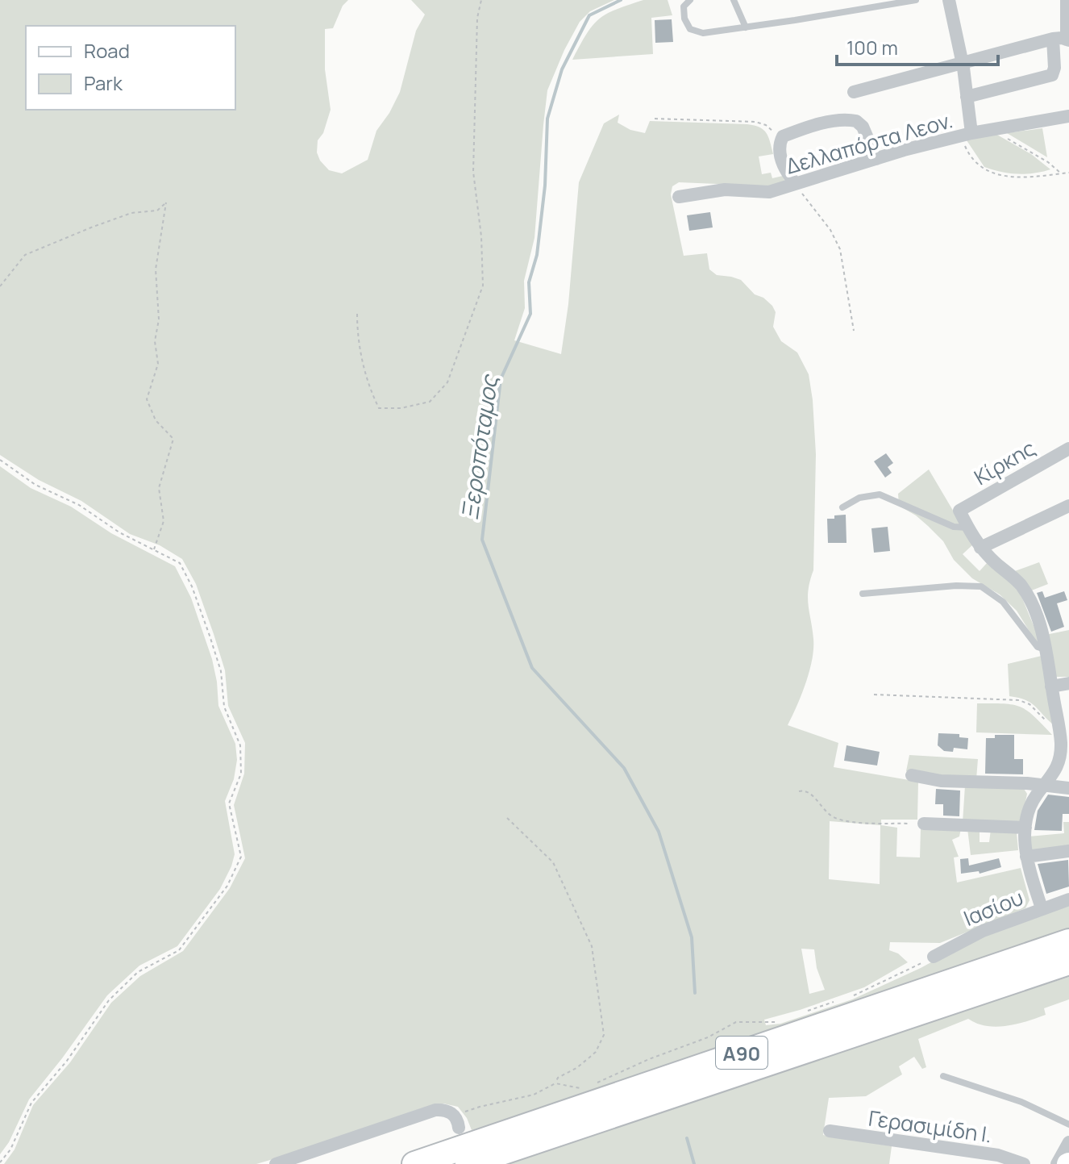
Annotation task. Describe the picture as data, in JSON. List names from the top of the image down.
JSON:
{
  "streets": {
    "highway": ["Α90"],
    "street": [
      "Δελλαπόρτα Λεον.",
      "Κίρκης",
      "Ιασίου",
      "Γερασιμίδη Ι."
    ]
  },
  "water": ["Ξεροπόταμος"],
  "legend": ["Road", "Park"],
  "scale_bar": "100 m"
}
